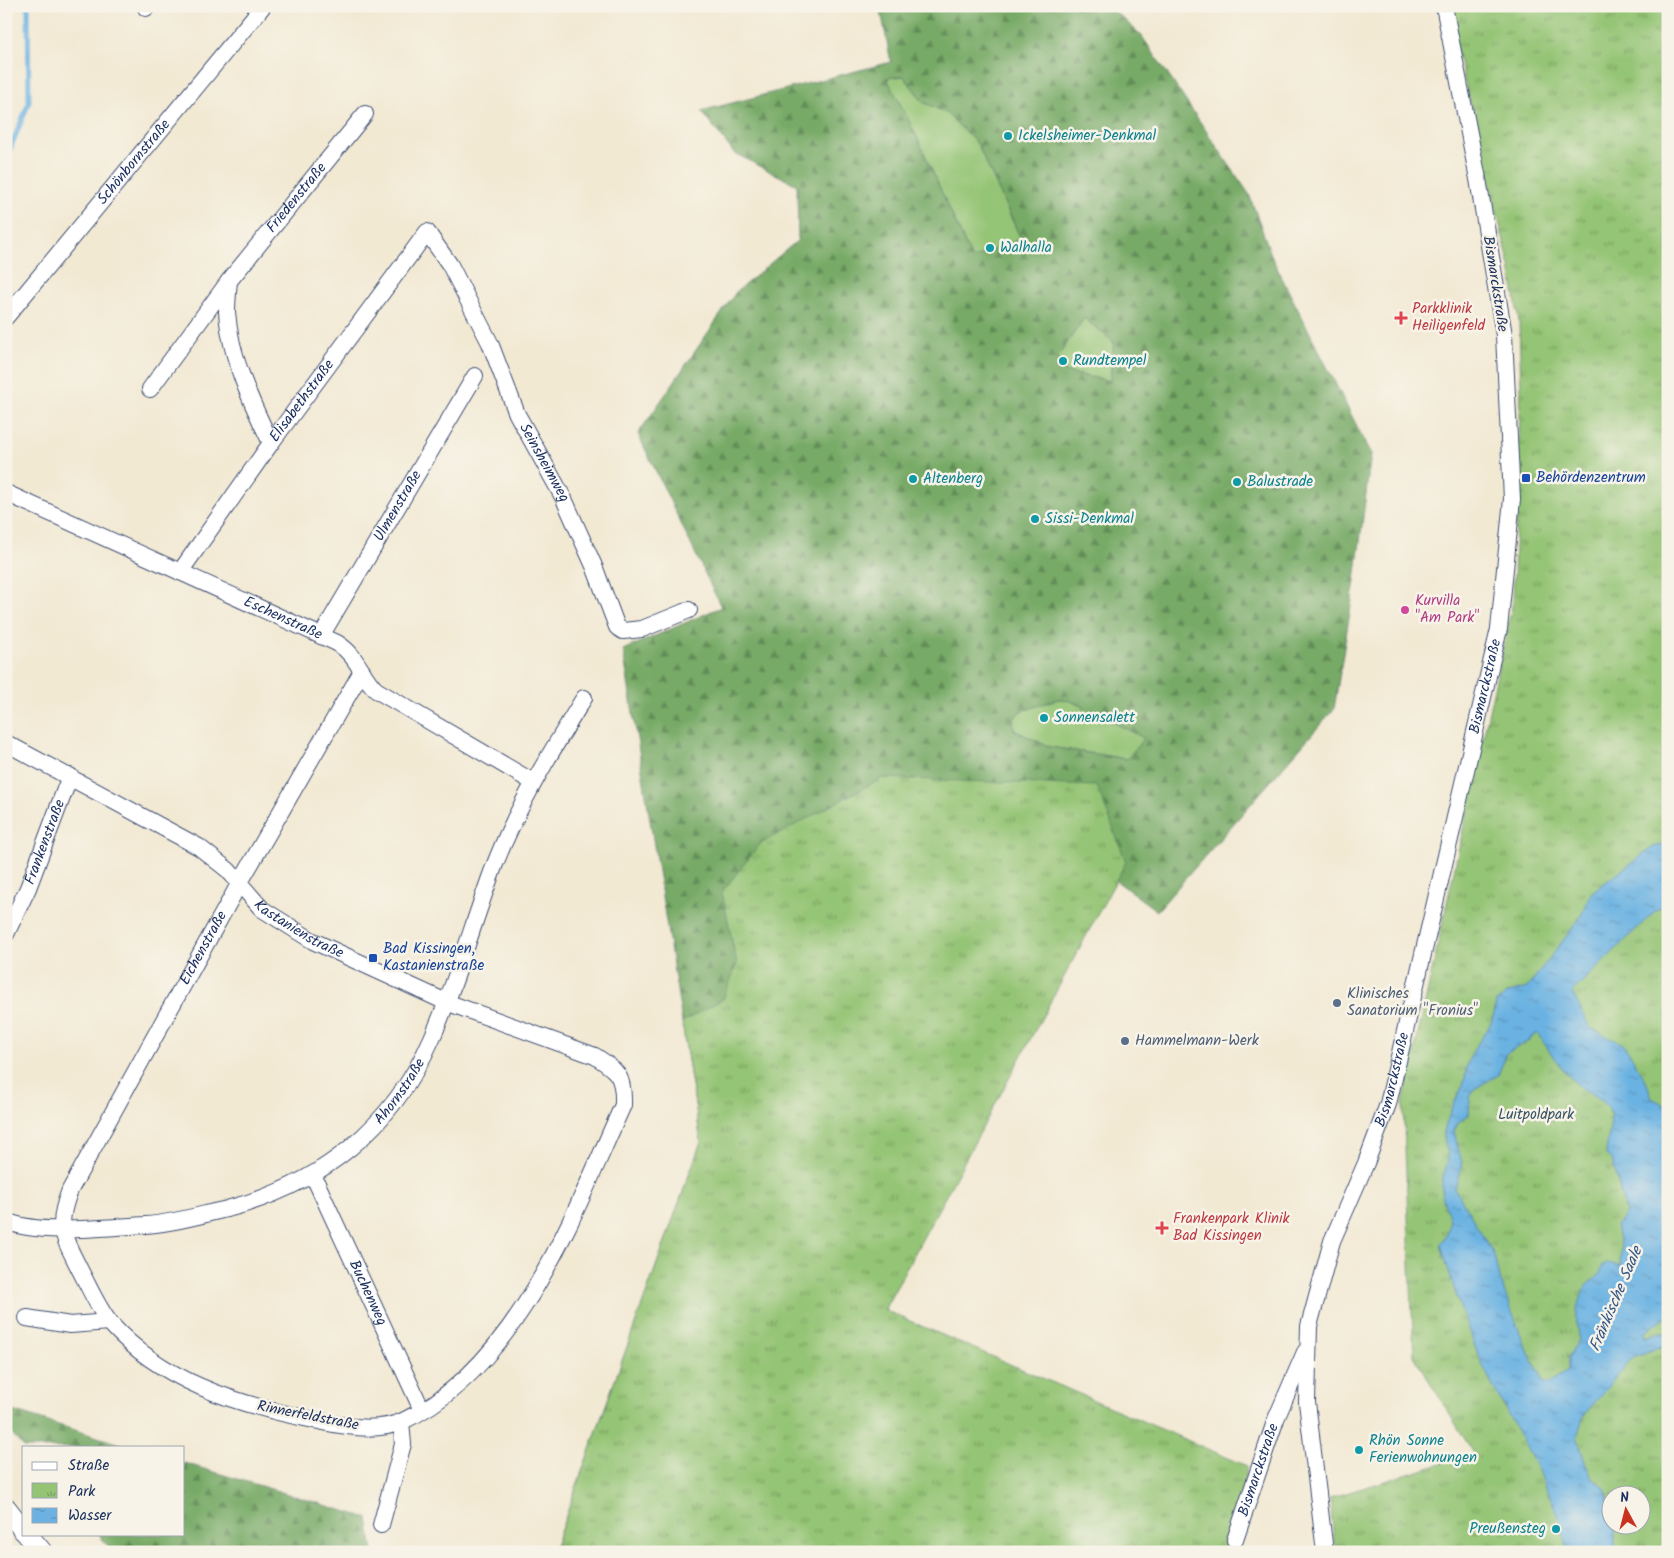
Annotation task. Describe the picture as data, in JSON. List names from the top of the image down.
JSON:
{
  "streets": {
    "street": [
      "Schönbornstraße",
      "Friedenstraße",
      "Bismarckstraße",
      "Elisabethstraße",
      "Seinsheimweg",
      "Ulmenstraße",
      "Eschenstraße",
      "Frankenstraße",
      "Kastanienstraße",
      "Eichenstraße",
      "Ahornstraße",
      "Buchenweg",
      "Rinnerfeldstraße"
    ]
  },
  "crossings": [
    ["Elisabethstraße", "Seinsheimweg"],
    ["Elisabethstraße", "Eschenstraße"],
    ["Ulmenstraße", "Eschenstraße"],
    ["Eschenstraße", "Eichenstraße"],
    ["Eschenstraße", "Ahornstraße"],
    ["Frankenstraße", "Kastanienstraße"],
    ["Kastanienstraße", "Eichenstraße"],
    ["Kastanienstraße", "Ahornstraße"],
    ["Kastanienstraße", "Rinnerfeldstraße"],
    ["Eichenstraße", "Ahornstraße"],
    ["Eichenstraße", "Rinnerfeldstraße"],
    ["Ahornstraße", "Buchenweg"],
    ["Ahornstraße", "Rinnerfeldstraße"],
    ["Buchenweg", "Rinnerfeldstraße"]
  ],
  "water": ["Fränkische Saale"],
  "parks": ["Luitpoldpark"],
  "places": {
    "other": [
      "Ickelsheimer-Denkmal",
      "Walhalla",
      "Rundtempel",
      "Altenberg",
      "Balustrade",
      "Sissi-Denkmal",
      "Kurvilla \"Am Park\"",
      "Sonnensalett",
      "Klinisches Sanatorium \"Fronius\"",
      "Hammelmann-Werk",
      "Rhön Sonne Ferienwohnungen",
      "Preußensteg"
    ],
    "health": ["Parkklinik Heiligenfeld", "Frankenpark Klinik Bad Kissingen"],
    "transit": ["Behördenzentrum", "Bad Kissingen, Kastanienstraße"]
  },
  "legend": ["Straße", "Park", "Wasser"],
  "north": "top"
}
